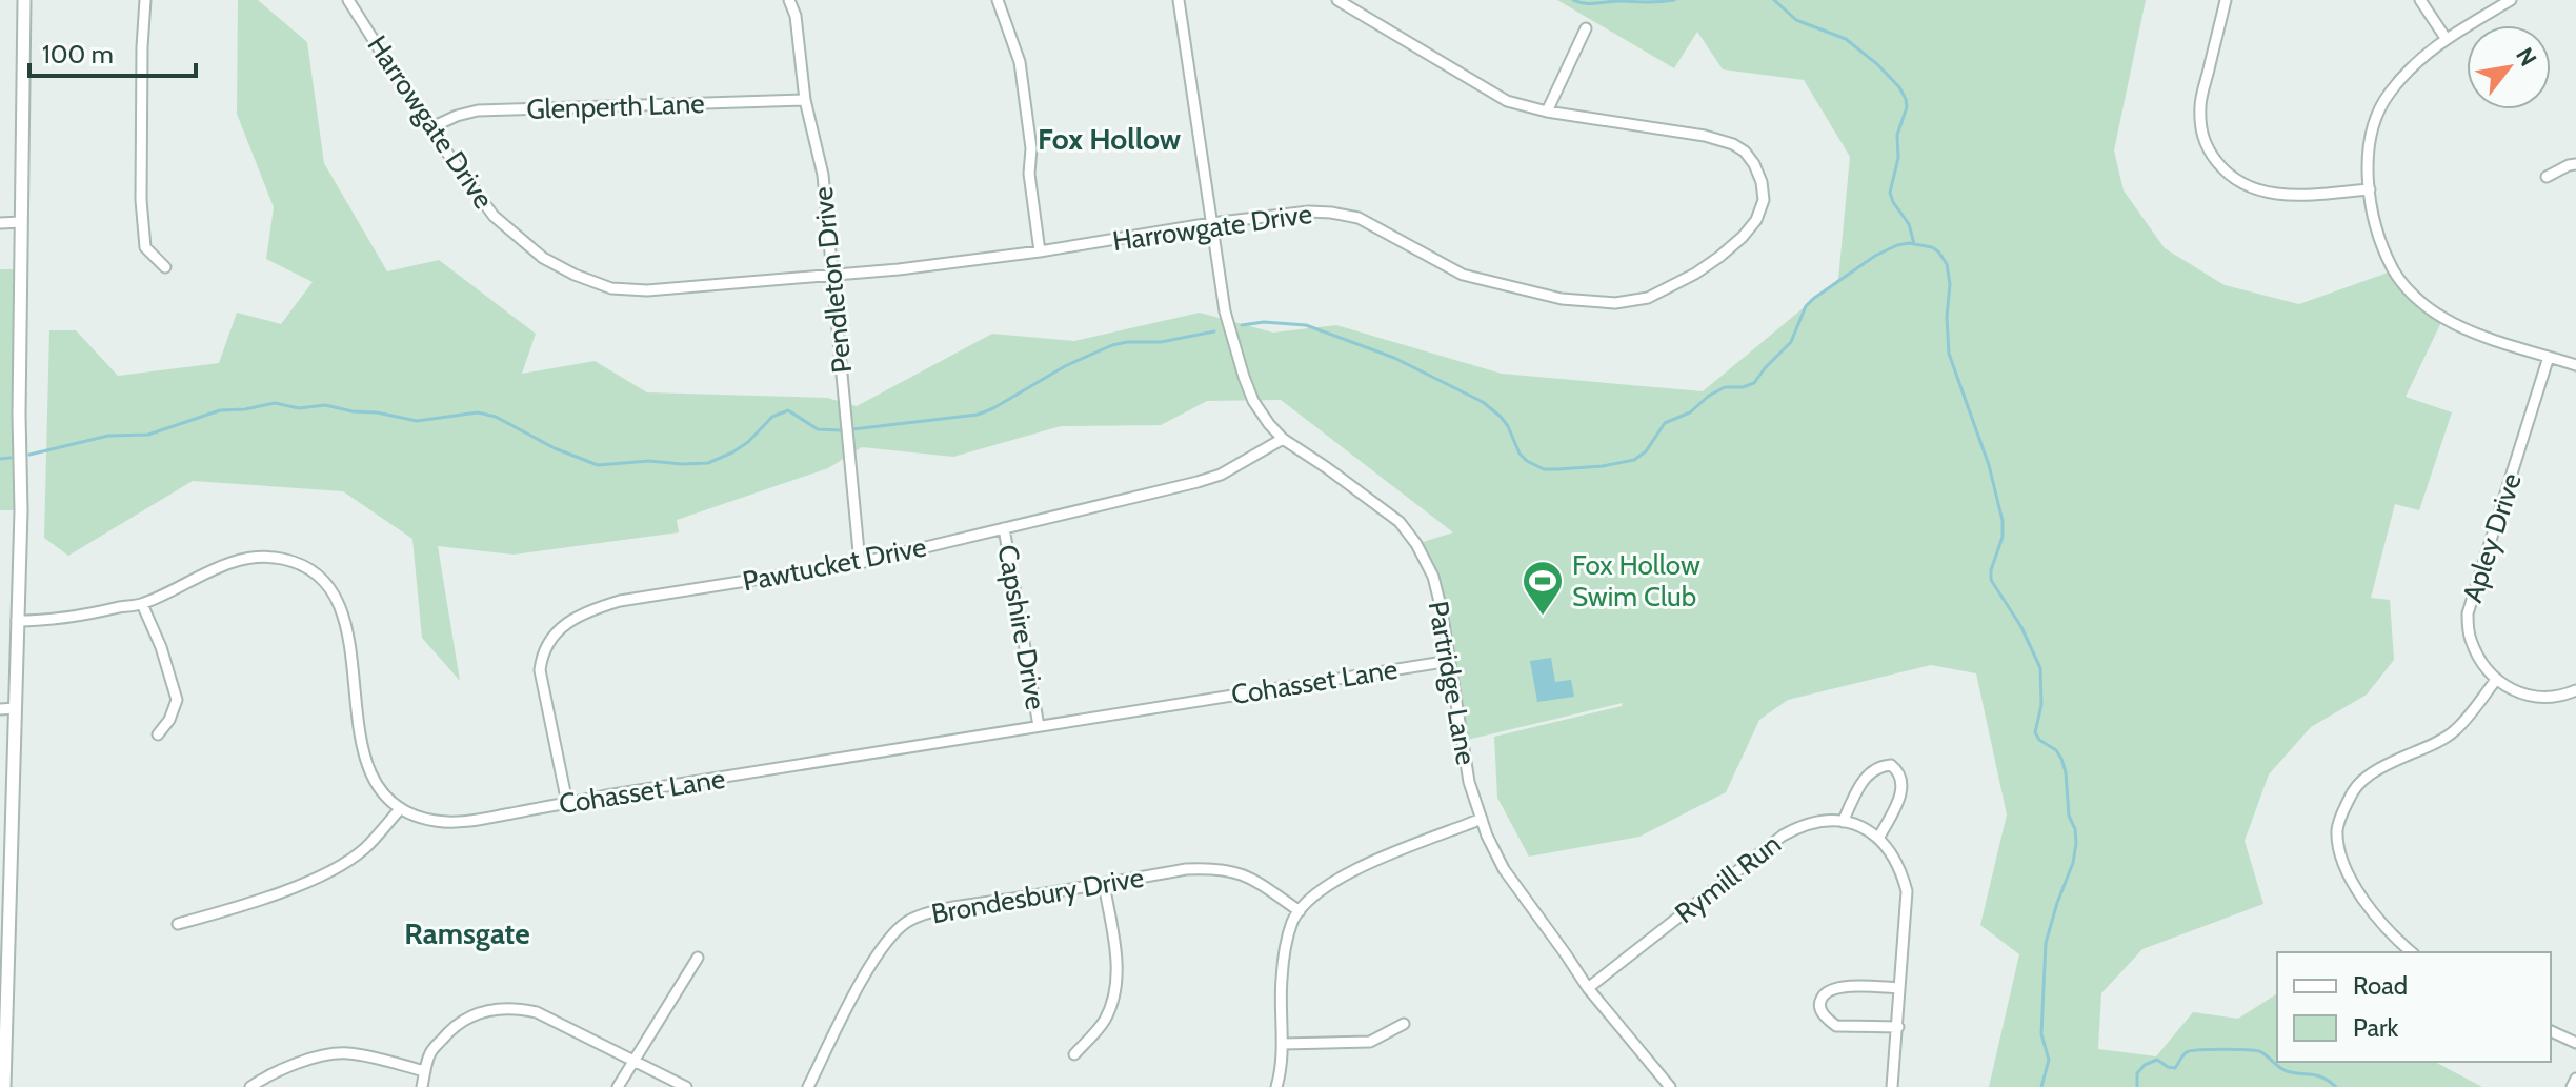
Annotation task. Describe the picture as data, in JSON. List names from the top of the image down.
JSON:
{
  "streets": {
    "street": [
      "Glenperth Lane",
      "Harrowgate Drive",
      "Pendleton Drive",
      "Apley Drive",
      "Pawtucket Drive",
      "Capshire Drive",
      "Cohasset Lane",
      "Partridge Lane",
      "Rymill Run",
      "Brondesbury Drive"
    ]
  },
  "crossings": [
    ["Glenperth Lane", "Harrowgate Drive"],
    ["Glenperth Lane", "Pendleton Drive"],
    ["Harrowgate Drive", "Pendleton Drive"],
    ["Harrowgate Drive", "Partridge Lane"],
    ["Pendleton Drive", "Pawtucket Drive"],
    ["Pawtucket Drive", "Capshire Drive"],
    ["Pawtucket Drive", "Cohasset Lane"],
    ["Pawtucket Drive", "Partridge Lane"],
    ["Capshire Drive", "Cohasset Lane"],
    ["Cohasset Lane", "Partridge Lane"],
    ["Partridge Lane", "Rymill Run"]
  ],
  "districts": ["Fox Hollow", "Ramsgate"],
  "places": {
    "sports": ["Fox Hollow Swim Club"]
  },
  "legend": ["Road", "Park"],
  "scale_bar": "100 m",
  "north": "top right"
}
